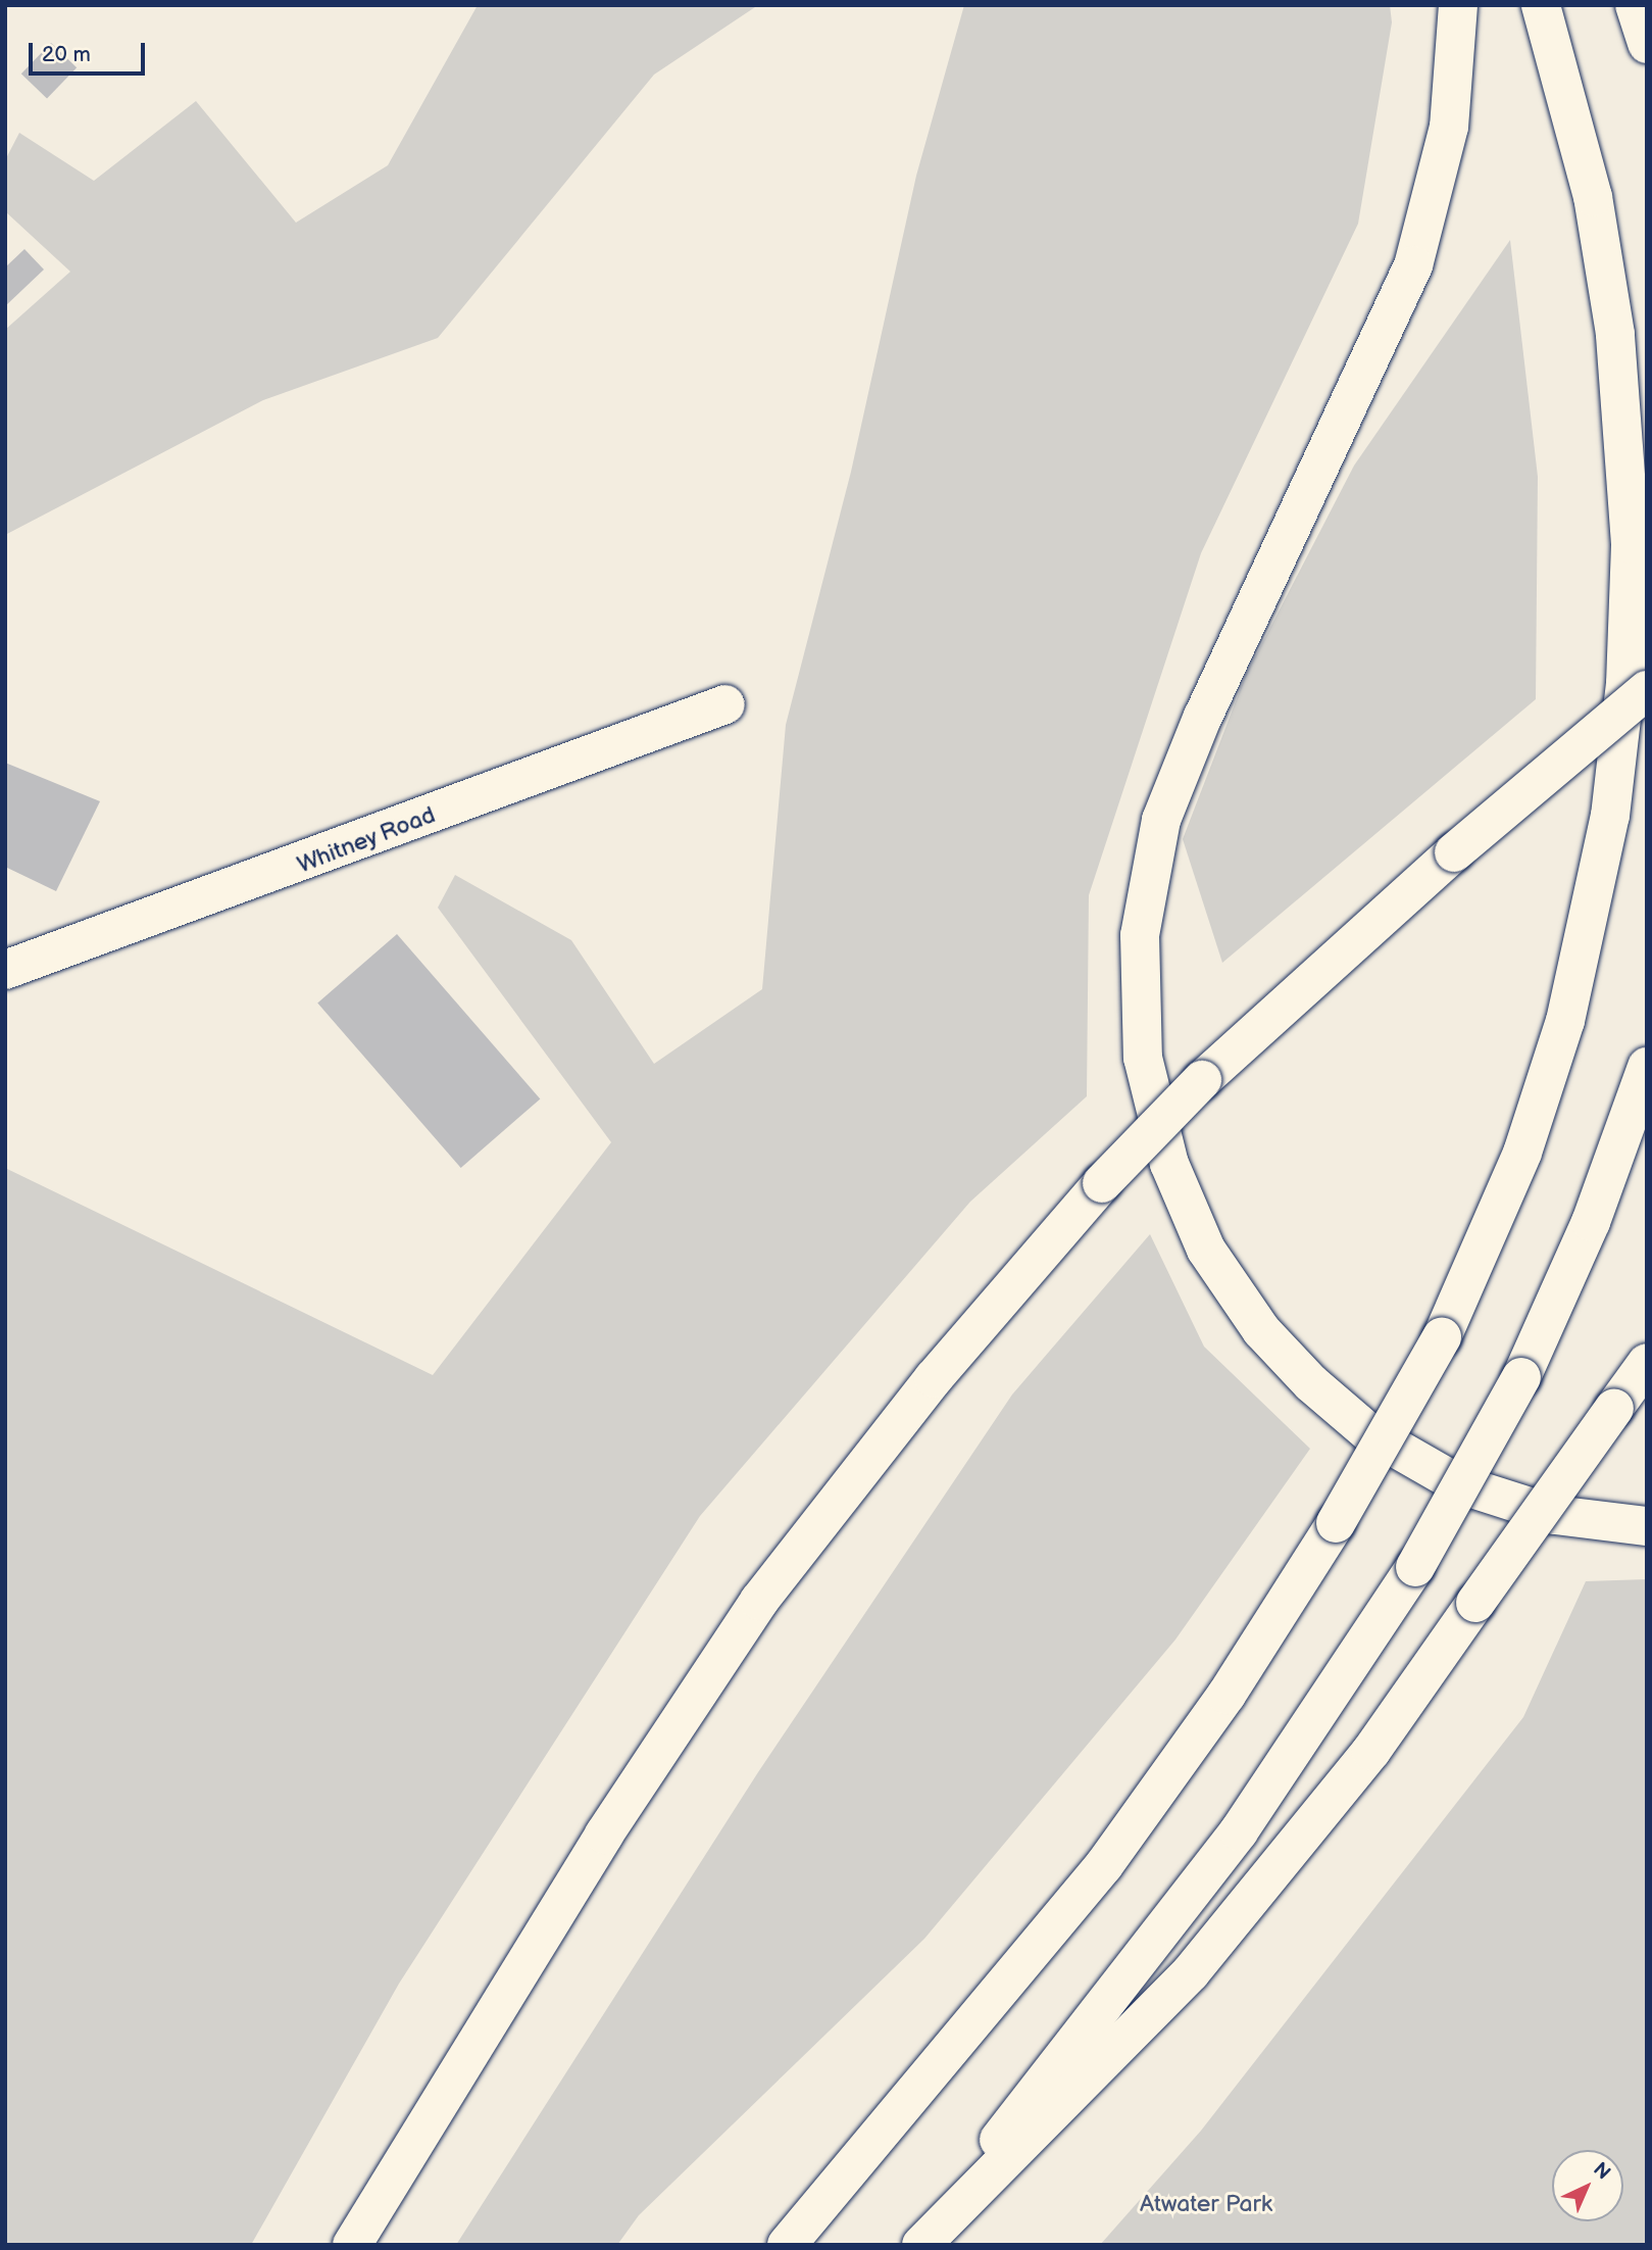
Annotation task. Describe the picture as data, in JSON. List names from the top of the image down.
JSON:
{
  "streets": {
    "main road": ["Whitney Road"]
  },
  "parks": ["Atwater Park"],
  "scale_bar": "20 m",
  "north": "top right"
}
